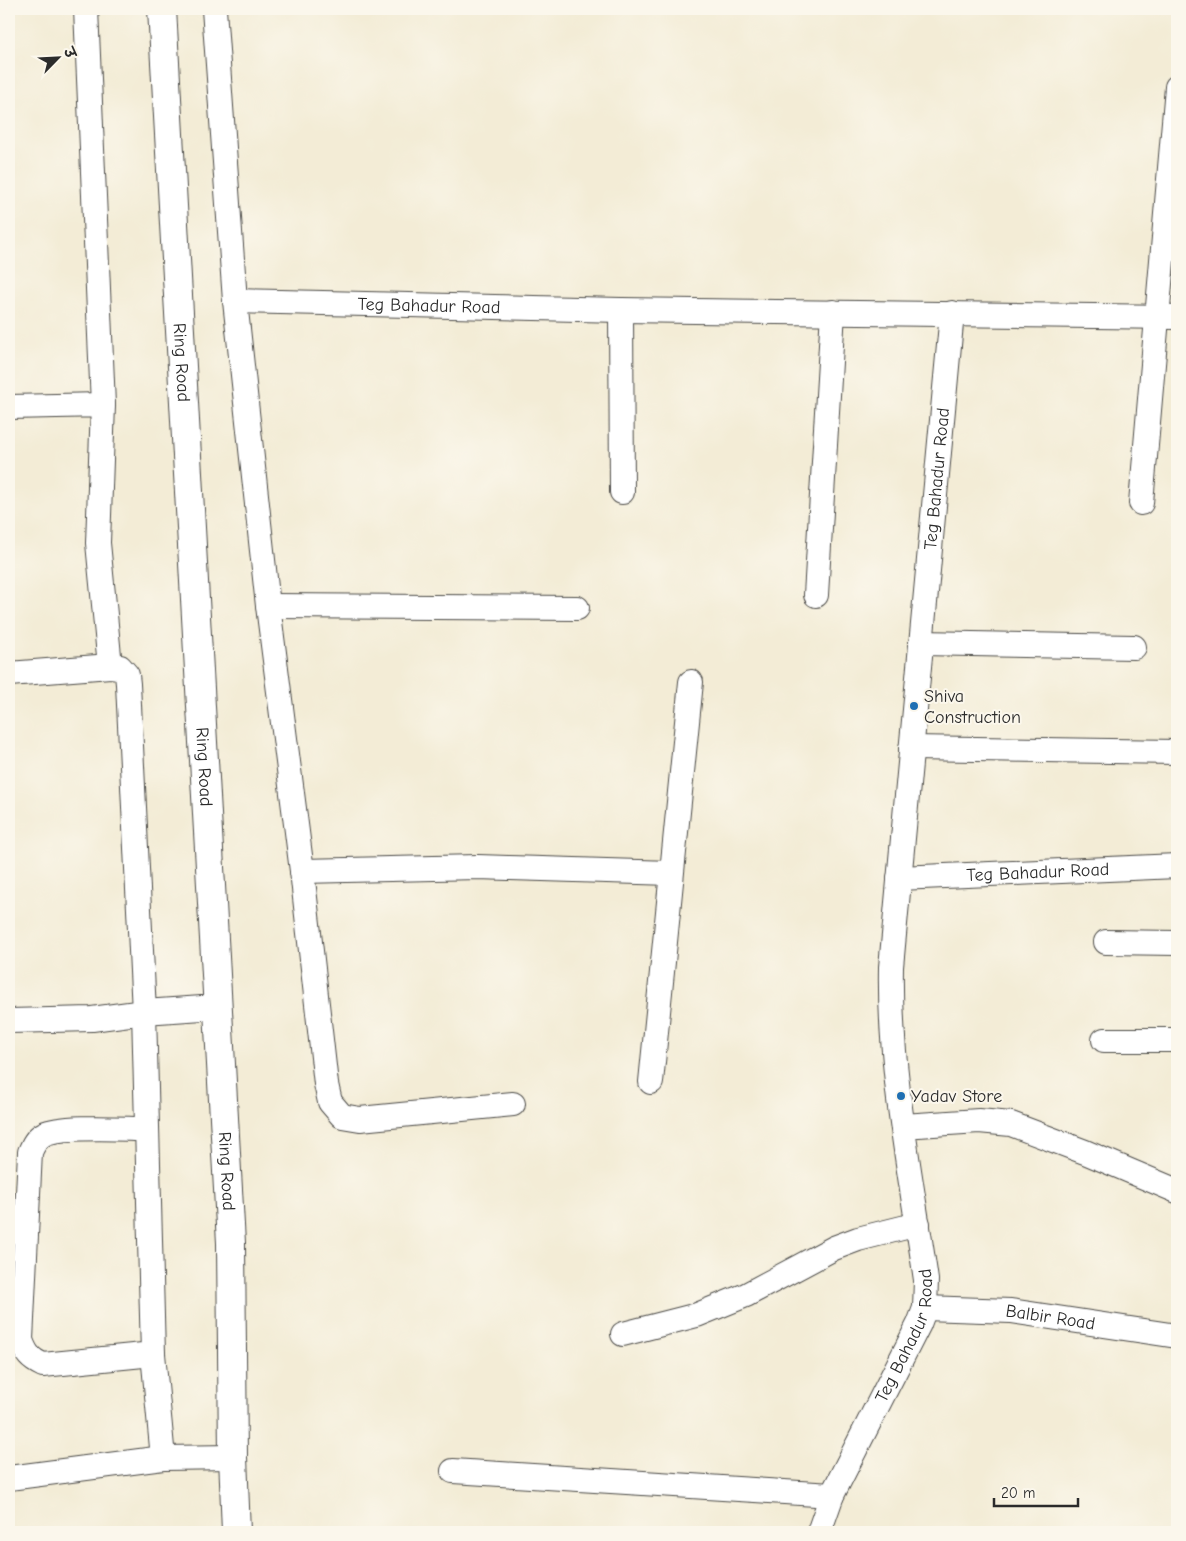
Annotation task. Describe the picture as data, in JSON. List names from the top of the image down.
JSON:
{
  "streets": {
    "street": ["Teg Bahadur Road", "Ring Road", "Balbir Road"]
  },
  "crossings": [
    ["Teg Bahadur Road", "Balbir Road"]
  ],
  "places": ["Shiva Construction", "Yadav Store"],
  "scale_bar": "20 m",
  "north": "top right"
}
